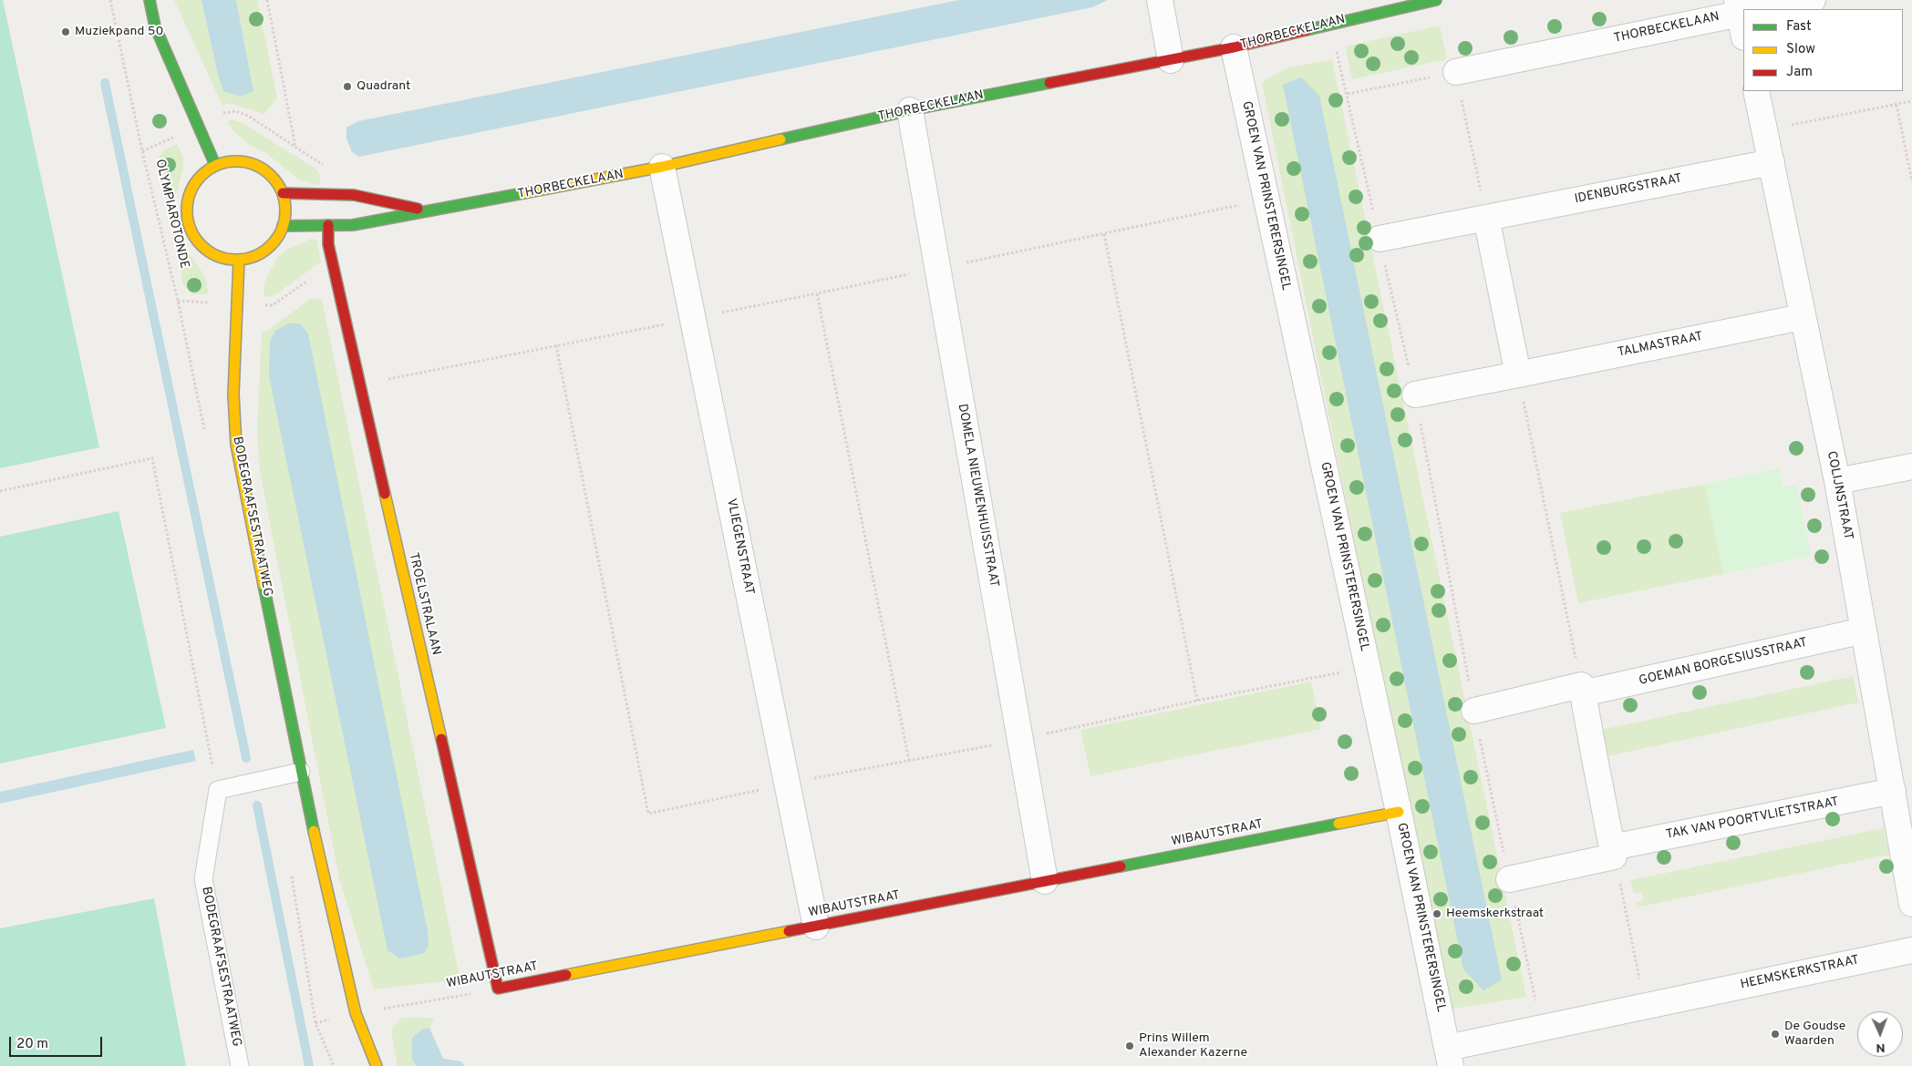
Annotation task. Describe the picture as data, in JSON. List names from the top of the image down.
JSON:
{
  "streets": {
    "main road": [
      "THORBECKELAAN",
      "OLYMPIAROTONDE",
      "BODEGRAAFSESTRAATWEG",
      "TROELSTRALAAN",
      "WIBAUTSTRAAT"
    ],
    "street": [
      "IDENBURGSTRAAT",
      "GROEN VAN PRINSTERERSINGEL",
      "TALMASTRAAT",
      "DOMELA NIEUWENHUISSTRAAT",
      "COLIJNSTRAAT",
      "VLIEGENSTRAAT",
      "GOEMAN BORGESIUSSTRAAT",
      "TAK VAN POORTVLIETSTRAAT",
      "HEEMSKERKSTRAAT"
    ]
  },
  "crossings": [
    ["THORBECKELAAN", "GROEN VAN PRINSTERERSINGEL"],
    ["THORBECKELAAN", "OLYMPIAROTONDE"],
    ["THORBECKELAAN", "DOMELA NIEUWENHUISSTRAAT"],
    ["THORBECKELAAN", "BODEGRAAFSESTRAATWEG"],
    ["THORBECKELAAN", "VLIEGENSTRAAT"],
    ["THORBECKELAAN", "TROELSTRALAAN"],
    ["IDENBURGSTRAAT", "COLIJNSTRAAT"],
    ["GROEN VAN PRINSTERERSINGEL", "WIBAUTSTRAAT"],
    ["GROEN VAN PRINSTERERSINGEL", "HEEMSKERKSTRAAT"],
    ["OLYMPIAROTONDE", "BODEGRAAFSESTRAATWEG"],
    ["TALMASTRAAT", "COLIJNSTRAAT"],
    ["DOMELA NIEUWENHUISSTRAAT", "WIBAUTSTRAAT"],
    ["COLIJNSTRAAT", "GOEMAN BORGESIUSSTRAAT"],
    ["COLIJNSTRAAT", "TAK VAN POORTVLIETSTRAAT"],
    ["BODEGRAAFSESTRAATWEG", "WIBAUTSTRAAT"],
    ["VLIEGENSTRAAT", "WIBAUTSTRAAT"],
    ["TROELSTRALAAN", "WIBAUTSTRAAT"]
  ],
  "places": [
    "Muziekpand 50",
    "Quadrant",
    "Heemskerkstraat",
    "De Goudse Waarden",
    "Prins Willem Alexander Kazerne"
  ],
  "legend": ["Fast", "Slow", "Jam"],
  "scale_bar": "20 m",
  "north": "bottom"
}
